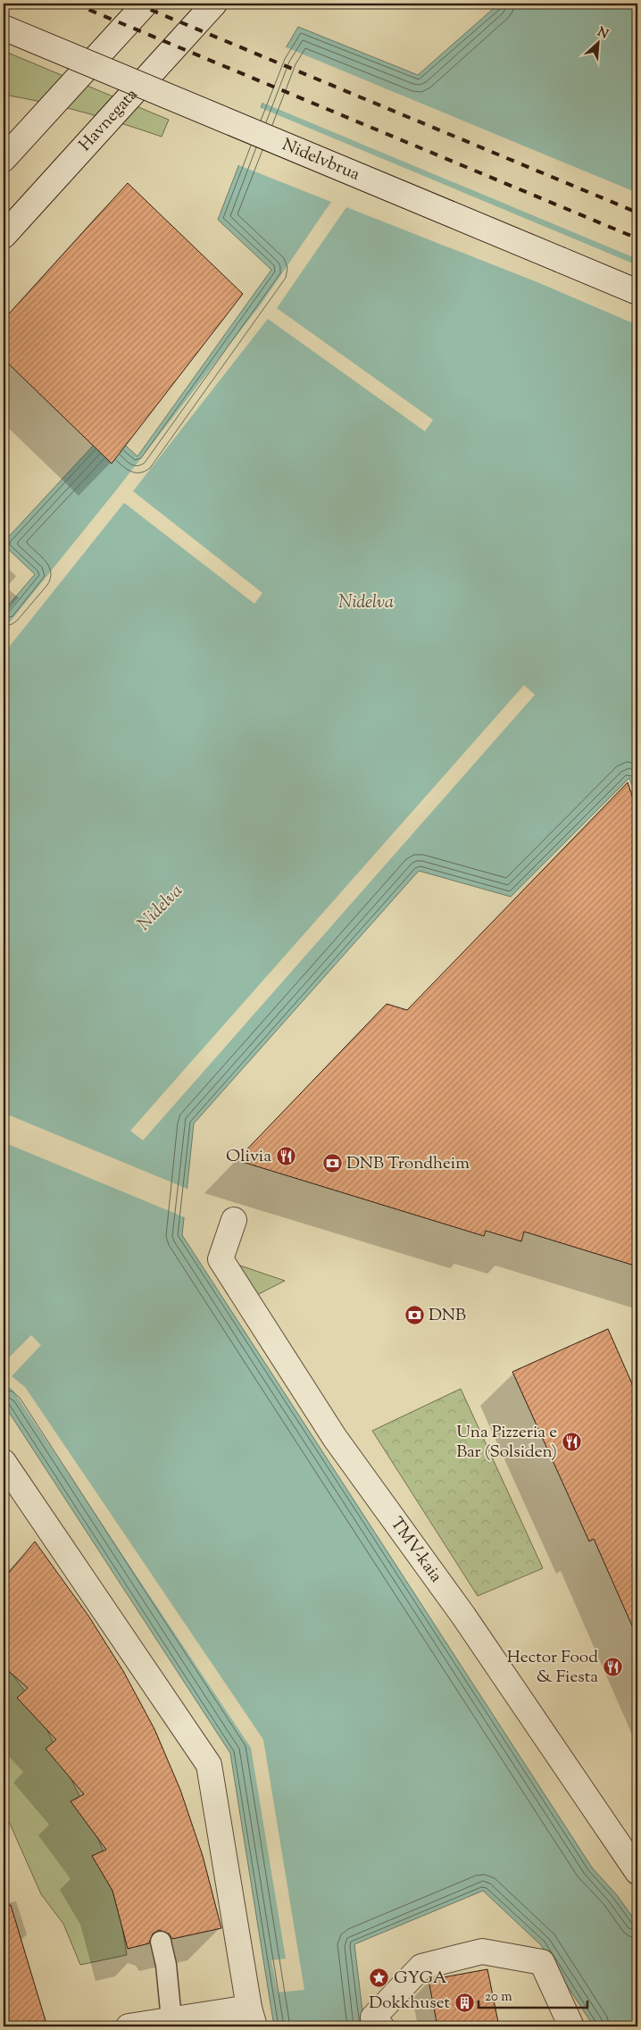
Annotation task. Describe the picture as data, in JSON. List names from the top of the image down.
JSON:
{
  "streets": {
    "street": ["Havnegata", "Nidelvbrua", "TMV-kaia"]
  },
  "water": ["Nidelva"],
  "places": {
    "restaurant": ["Olivia", "Una Pizzeria e Bar (Solsiden)", "Hector Food & Fiesta"],
    "bank": ["DNB Trondheim", "DNB"],
    "place": ["GYGA"],
    "building": ["Dokkhuset"]
  },
  "scale_bar": "20 m",
  "north": "top right"
}
